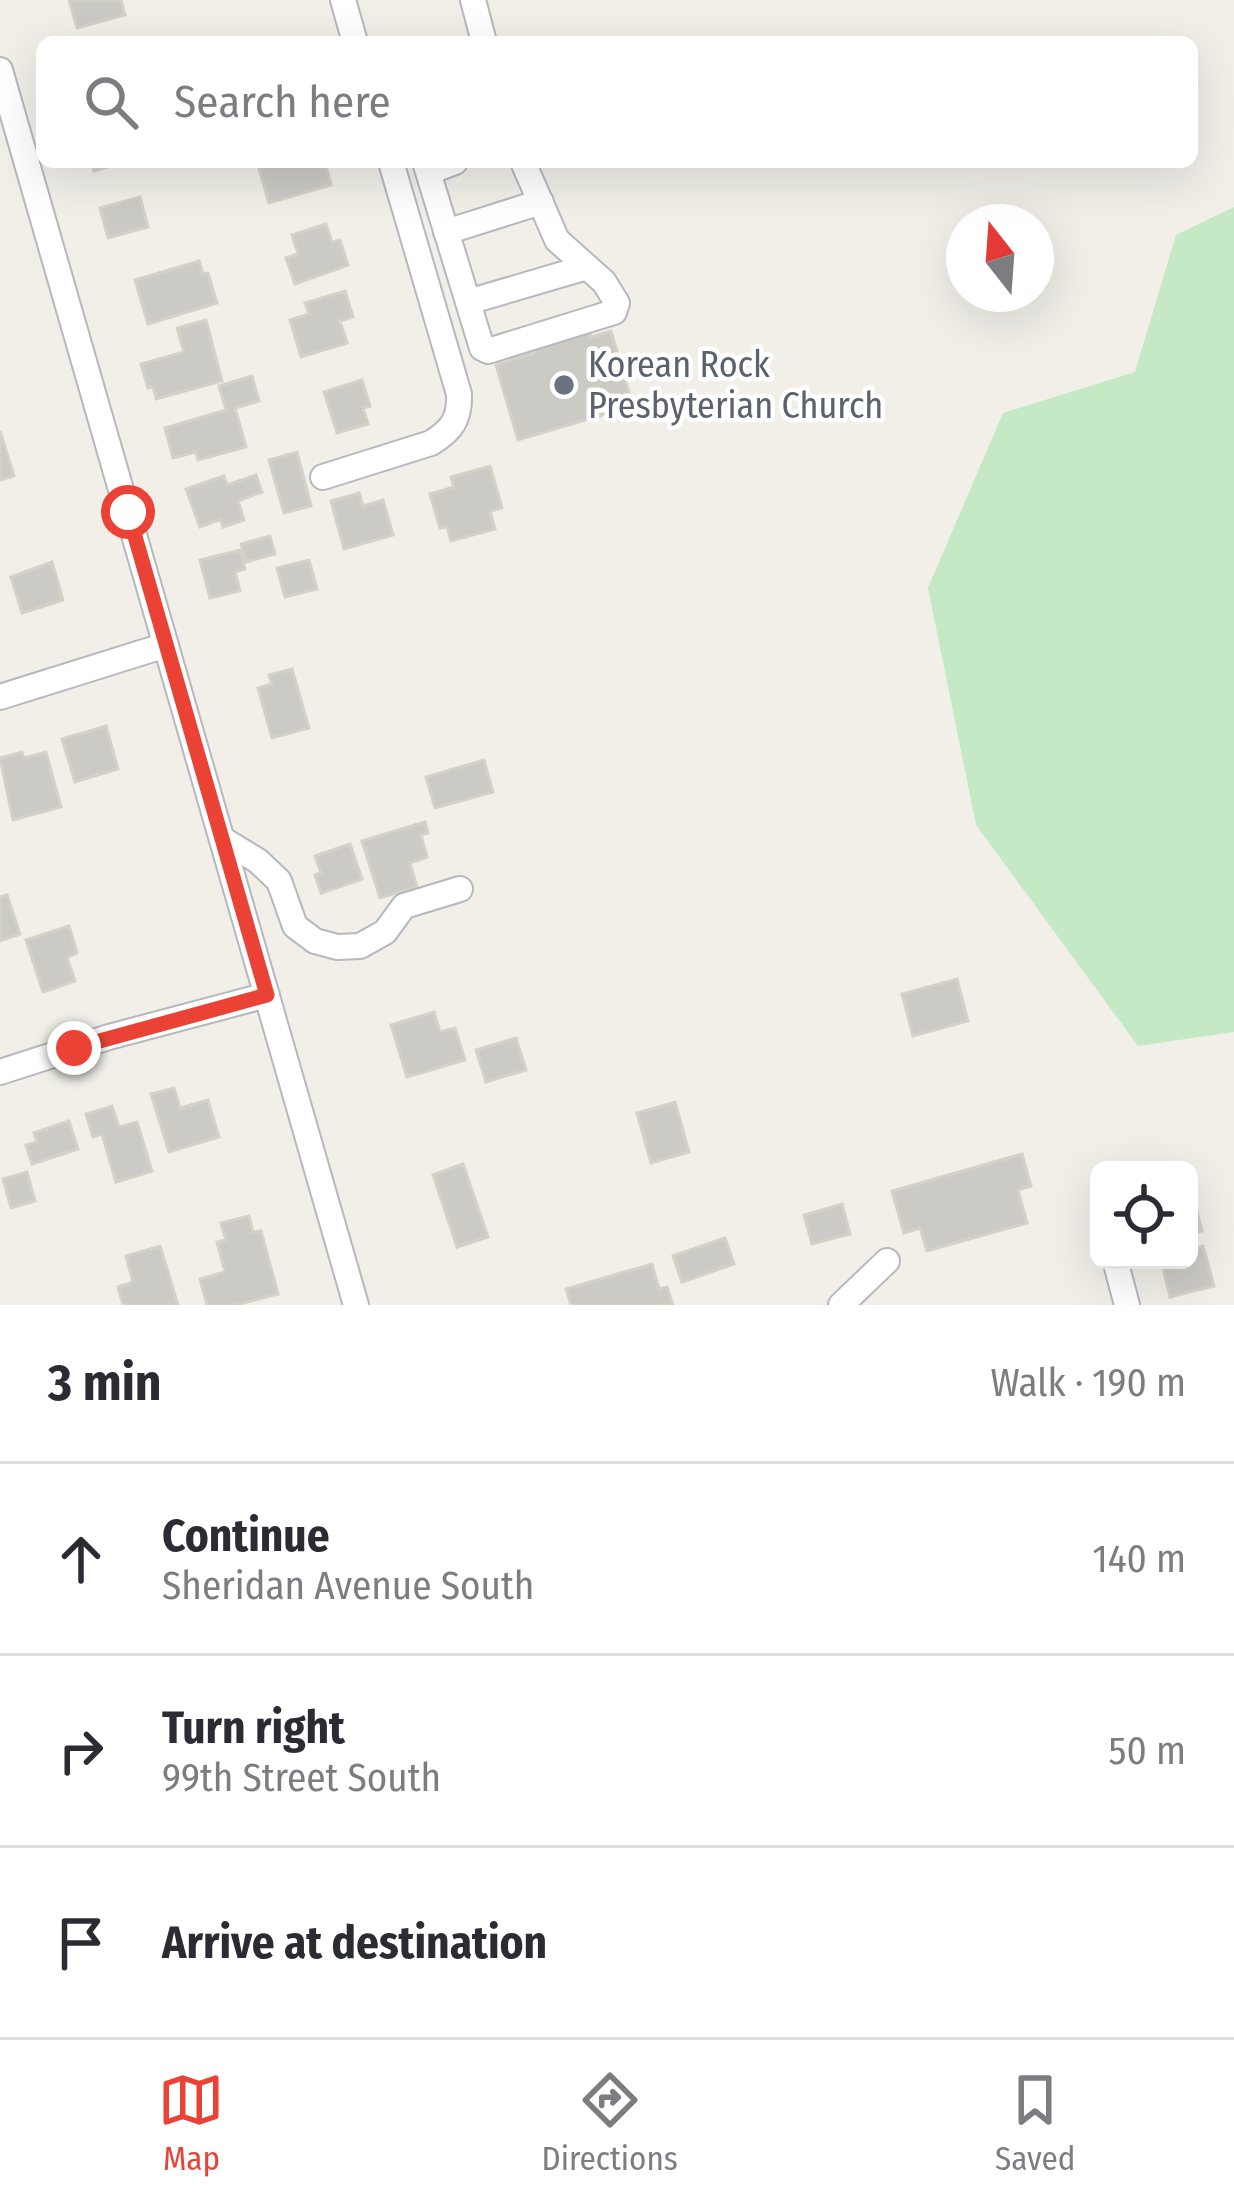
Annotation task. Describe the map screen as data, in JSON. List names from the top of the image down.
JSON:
{
  "places": ["Korean Rock Presbyterian Church"],
  "north": "top",
  "page": {
    "search": "Search here",
    "heading": ["3 min", "Walk · 190 m"],
    "list": [
      ["Continue", "Sheridan Avenue South", "140 m"],
      ["Turn right", "99th Street South", "50 m"],
      "Arrive at destination"
    ],
    "nav": ["Map", "Directions", "Saved"]
  }
}
